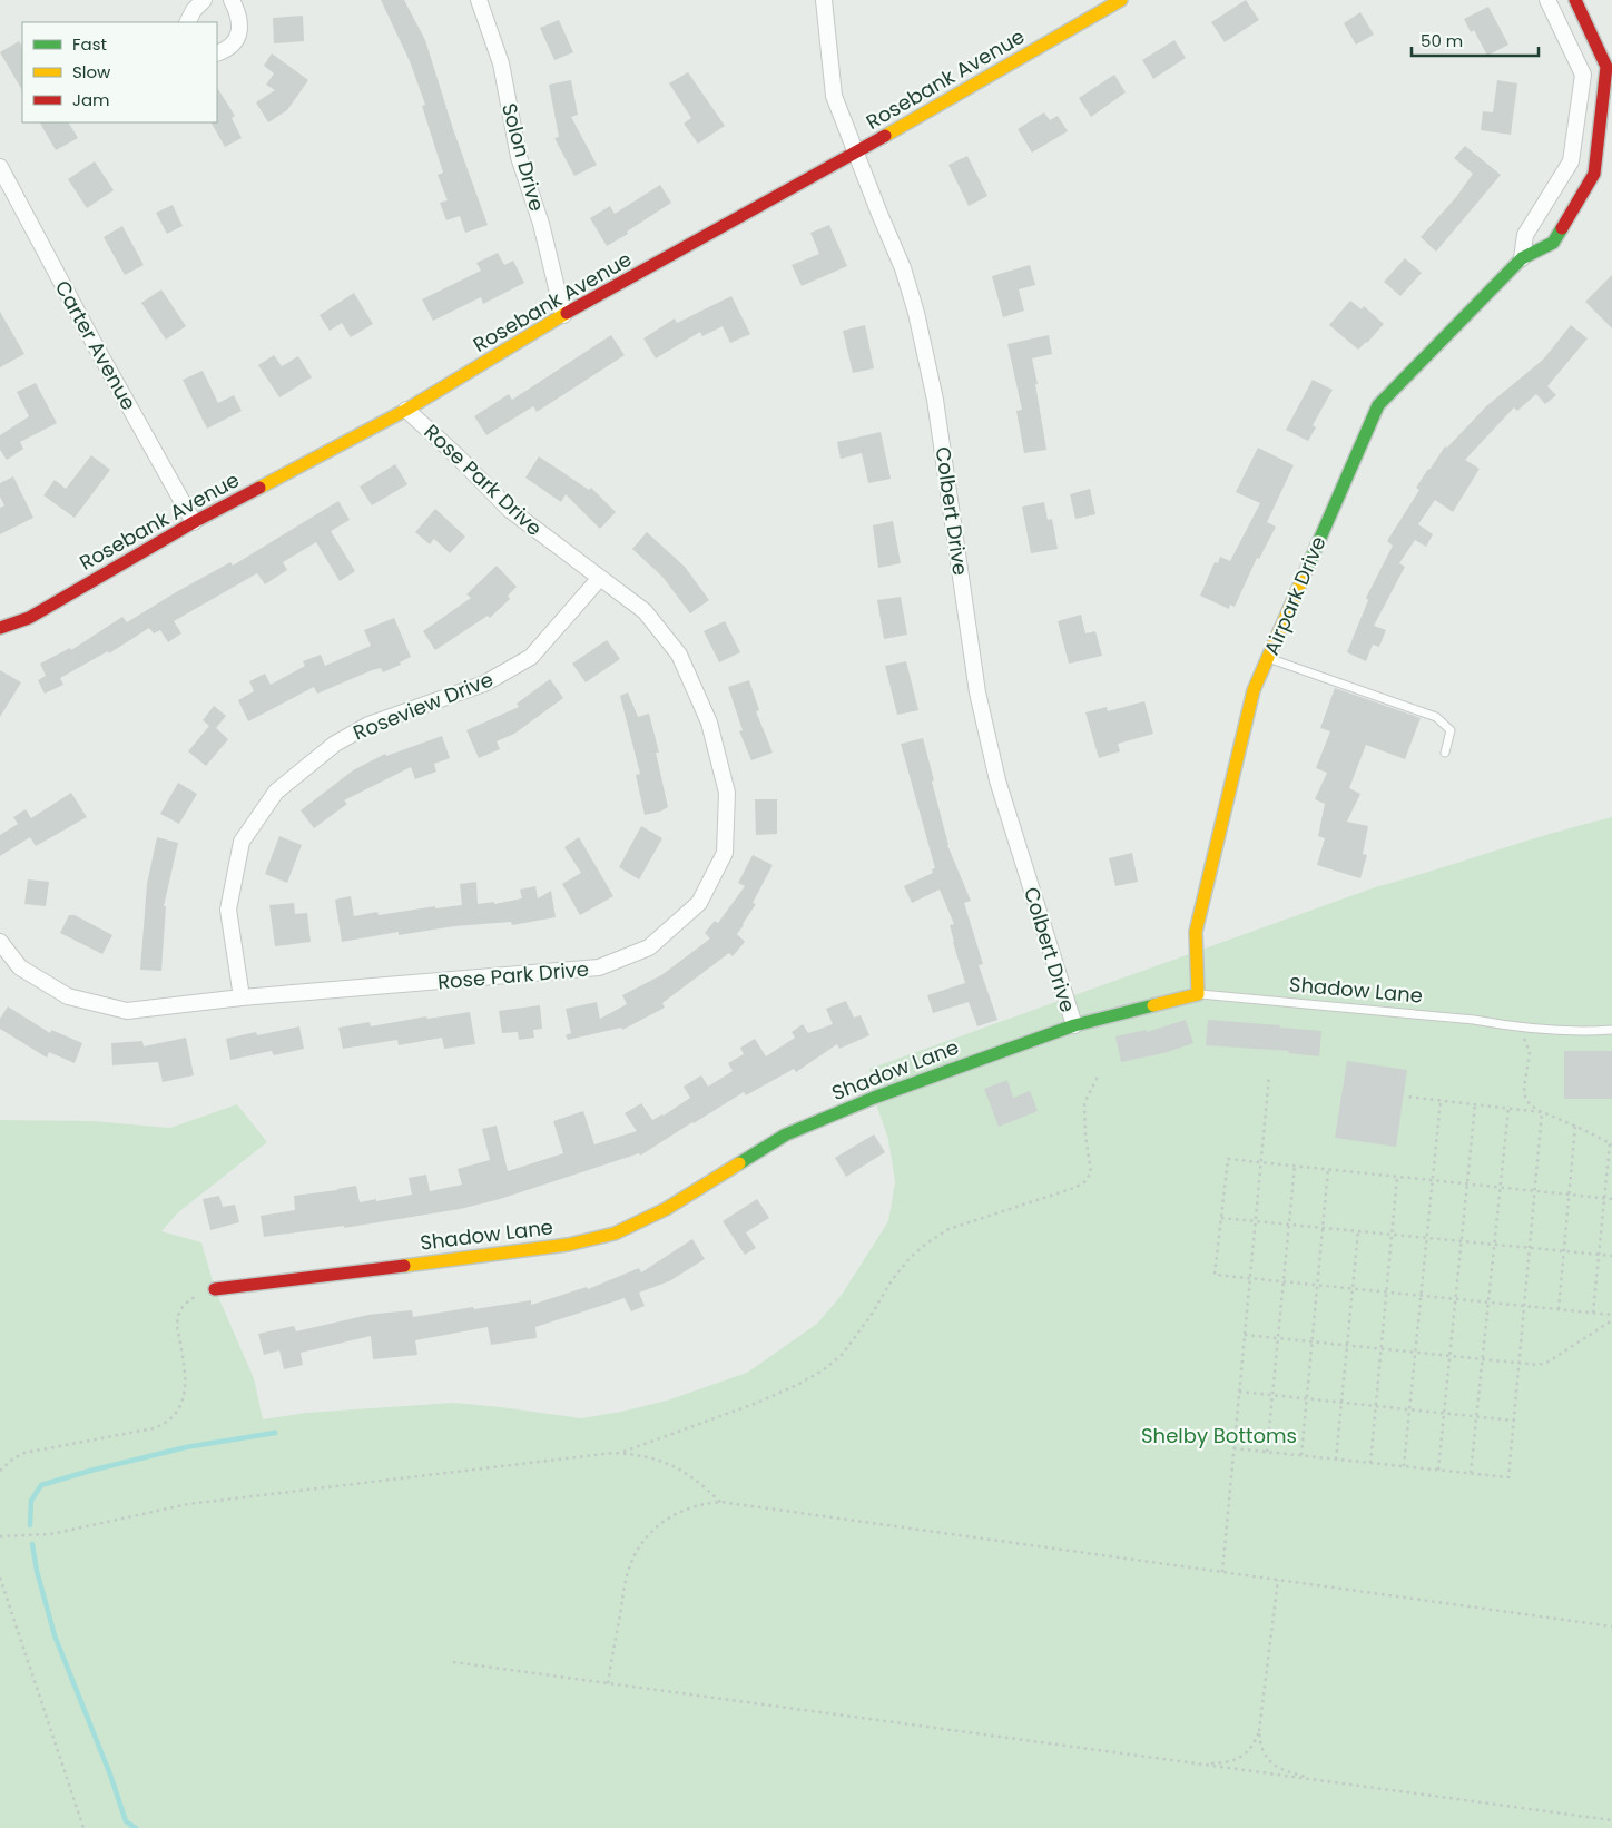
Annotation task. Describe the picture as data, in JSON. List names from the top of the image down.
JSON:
{
  "streets": {
    "street": [
      "Rosebank Avenue",
      "Solon Drive",
      "Carter Avenue",
      "Rose Park Drive",
      "Colbert Drive",
      "Airpark Drive",
      "Roseview Drive",
      "Shadow Lane"
    ]
  },
  "crossings": [
    ["Rosebank Avenue", "Solon Drive"],
    ["Rosebank Avenue", "Carter Avenue"],
    ["Rosebank Avenue", "Rose Park Drive"],
    ["Rosebank Avenue", "Colbert Drive"],
    ["Rose Park Drive", "Roseview Drive"],
    ["Colbert Drive", "Shadow Lane"],
    ["Airpark Drive", "Shadow Lane"]
  ],
  "parks": ["Shelby Bottoms"],
  "legend": ["Fast", "Slow", "Jam"],
  "scale_bar": "50 m"
}
